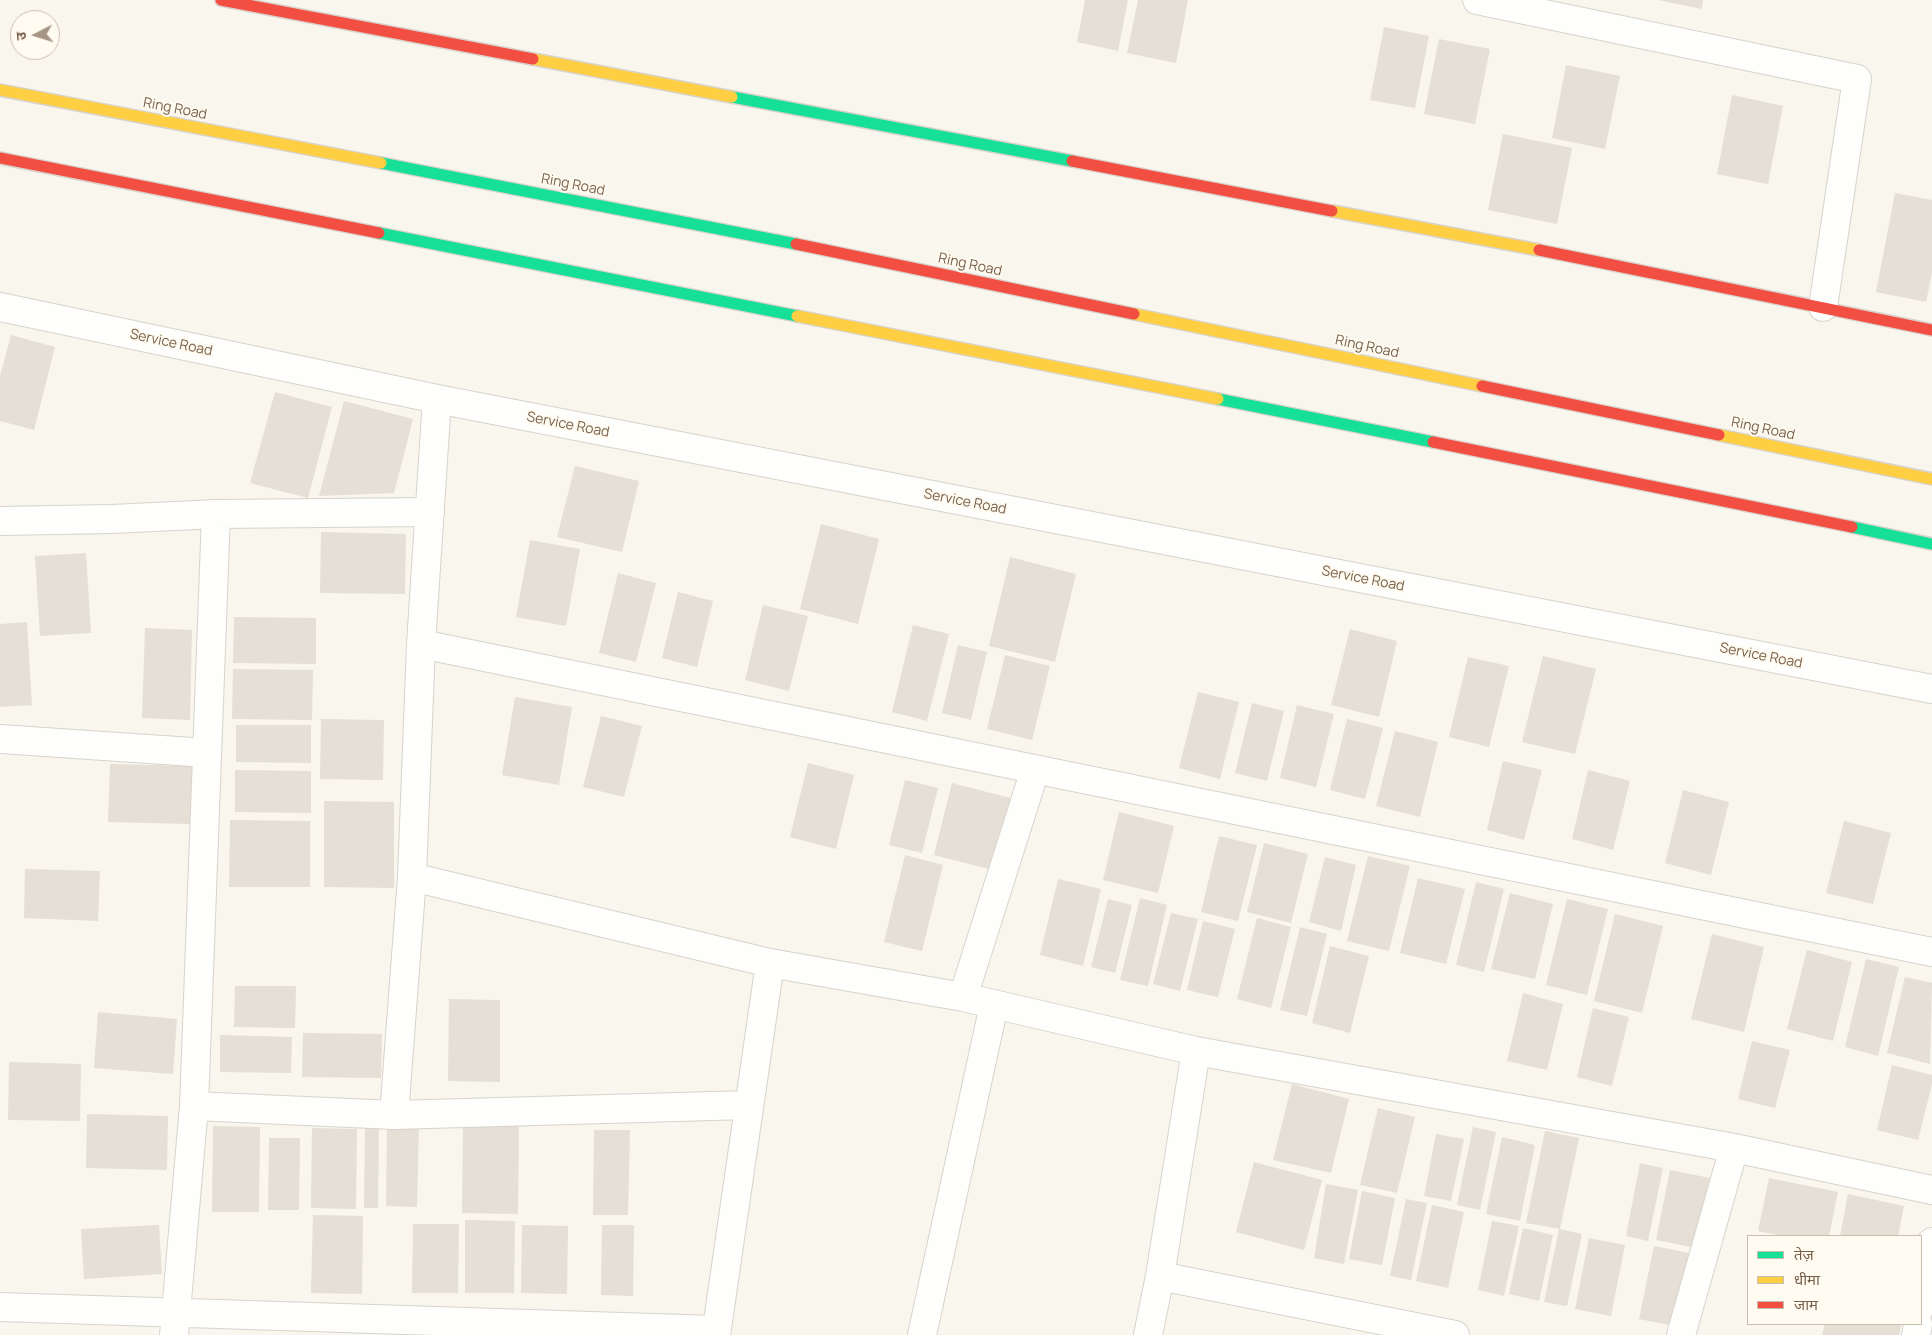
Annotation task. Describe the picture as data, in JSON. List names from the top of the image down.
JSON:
{
  "streets": {
    "main road": ["Ring Road"],
    "street": ["Service Road"]
  },
  "legend": ["तेज़", "धीमा", "जाम"],
  "north": "left"
}
